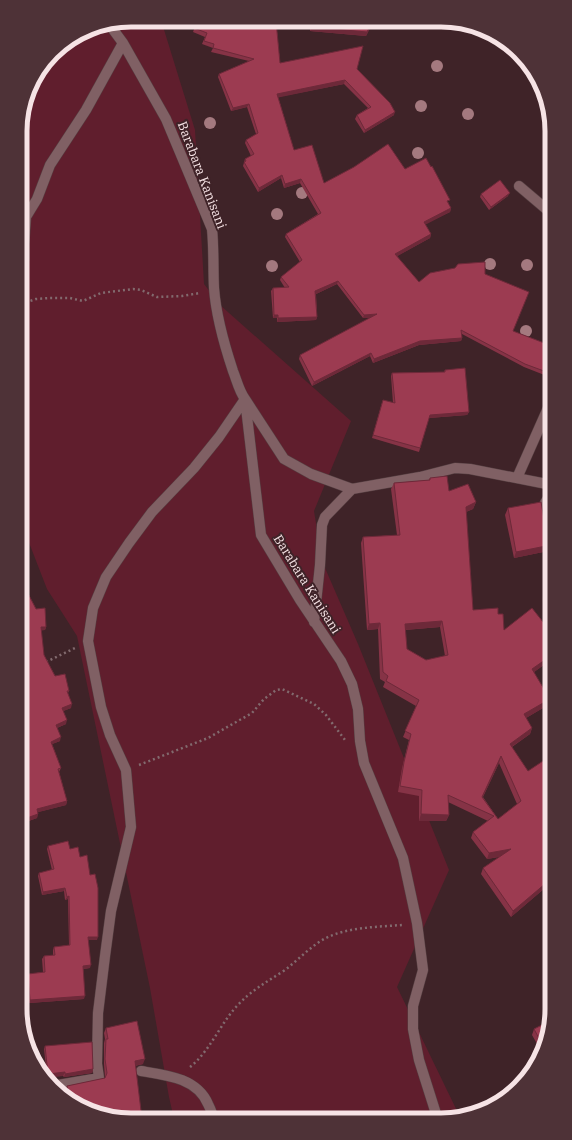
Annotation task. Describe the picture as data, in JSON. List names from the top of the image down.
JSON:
{
  "streets": {
    "street": ["Barabara Kanisani"]
  }
}
